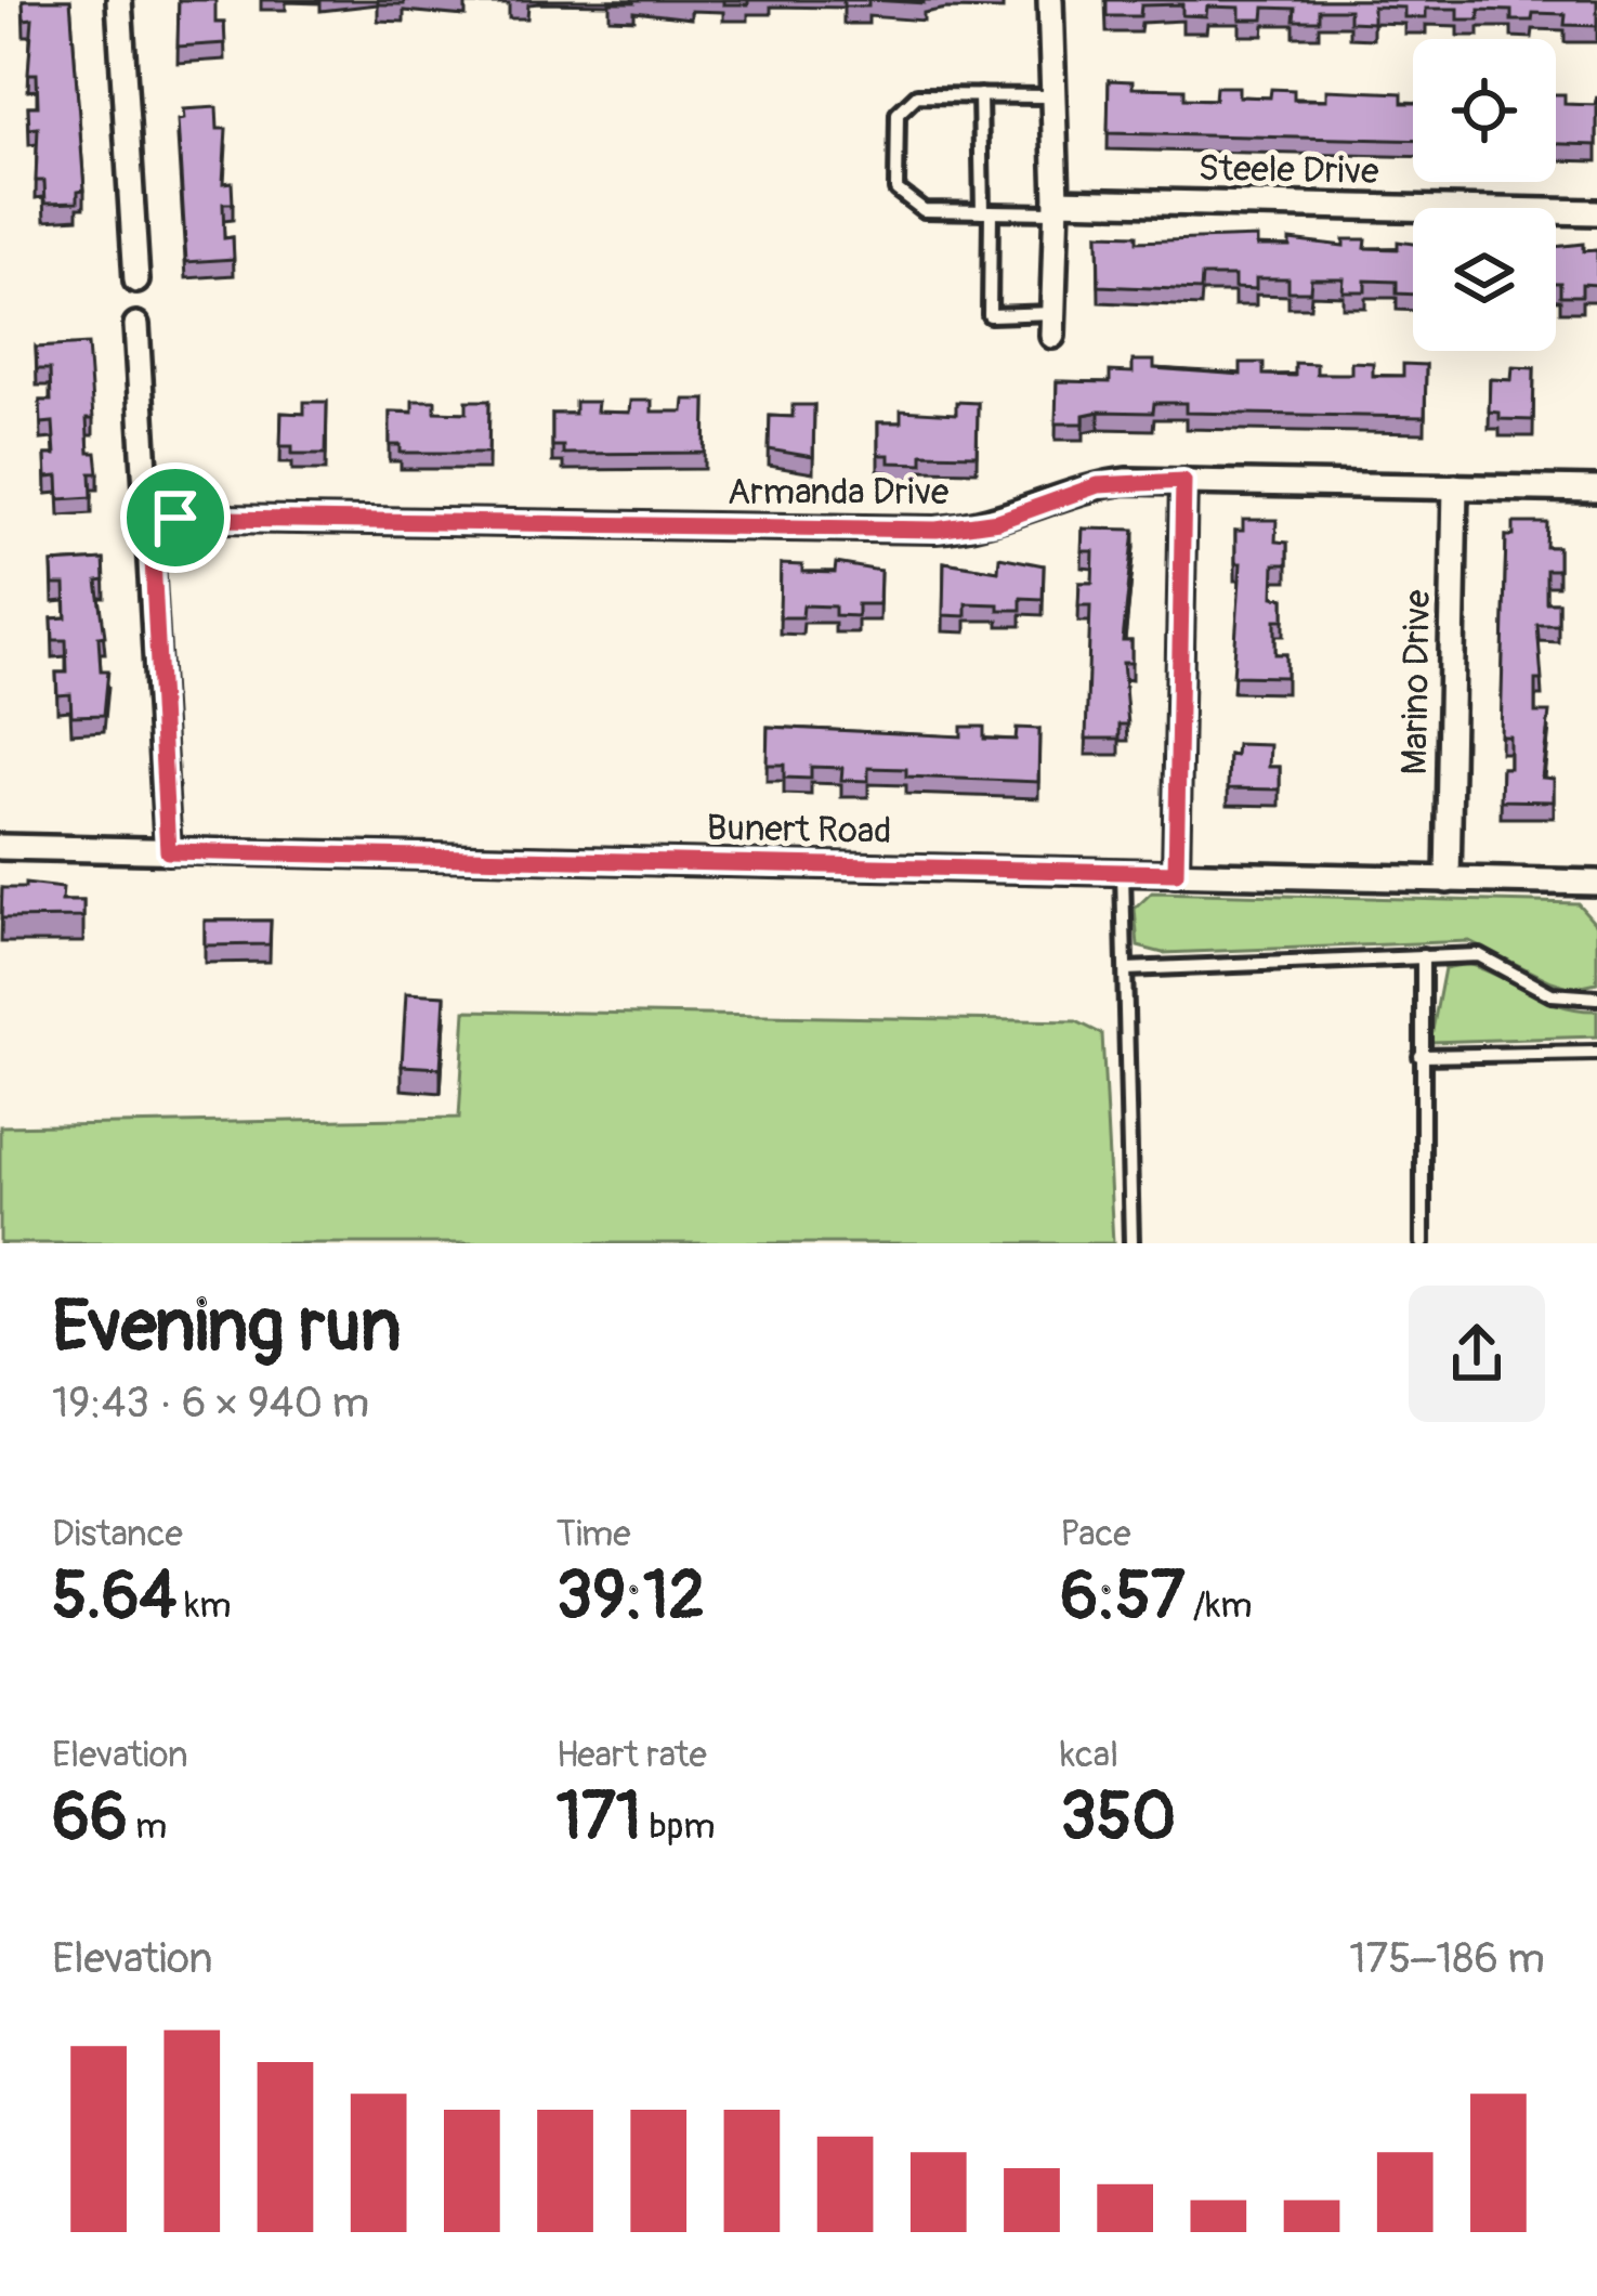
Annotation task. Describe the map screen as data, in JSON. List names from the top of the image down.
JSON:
{
  "streets": {
    "street": [
      "Steele Drive",
      "Armanda Drive",
      "Marino Drive",
      "Bunert Road"
    ]
  },
  "crossings": [
    ["Armanda Drive", "Marino Drive"],
    ["Marino Drive", "Bunert Road"]
  ],
  "page": {
    "heading": ["Evening run", "19:43 · 6 × 940 m"],
    "stats": [
      ["Distance", "5.64 km"],
      ["Time", "39:12"],
      ["Pace", "6:57 /km"],
      ["Elevation", "66 m"],
      ["Heart rate", "171 bpm"],
      ["kcal", "350"]
    ],
    "chart": ["Elevation", "175–186 m"]
  }
}
